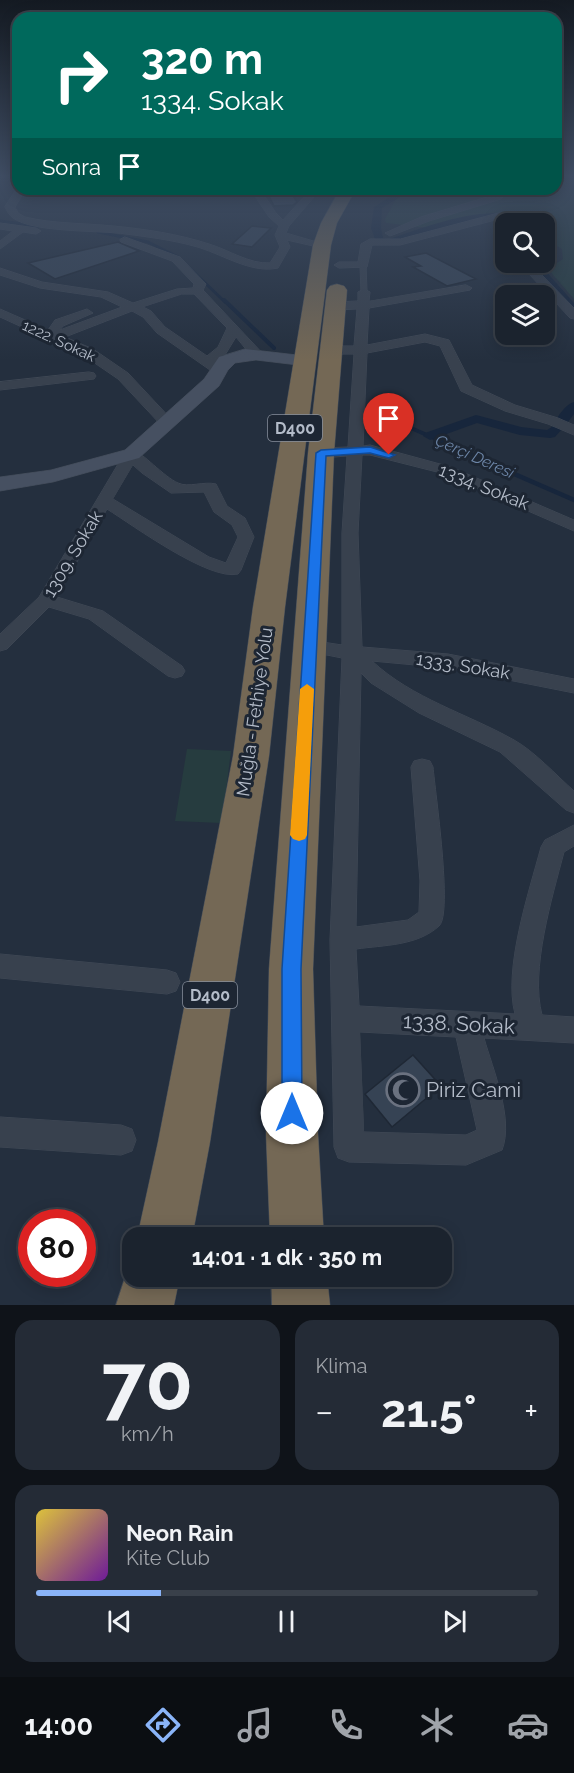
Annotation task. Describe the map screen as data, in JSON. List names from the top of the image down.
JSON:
{
  "streets": {
    "highway": ["D400", "Muğla - Fethiye Yolu"],
    "street": [
      "1222. Sokak",
      "1334. Sokak",
      "1309. Sokak",
      "1333. Sokak",
      "1338. Sokak"
    ]
  },
  "crossings": [
    ["1334. Sokak", "Muğla - Fethiye Yolu"],
    ["1333. Sokak", "Muğla - Fethiye Yolu"]
  ],
  "water": ["Çerçi Deresi"],
  "places": {
    "mosque": ["Piriz Cami"]
  },
  "page": {
    "turn": ["320 m", "1334. Sokak"],
    "then": "Sonra",
    "limit": "80",
    "trip": "14:01 · 1 dk · 350 m",
    "tile": [
      ["70", "km/h"],
      "Klima"
    ],
    "heat": ["−", "21.5°", "+"],
    "song": ["Neon Rain", "Kite Club"],
    "tabs": "14:00"
  }
}
